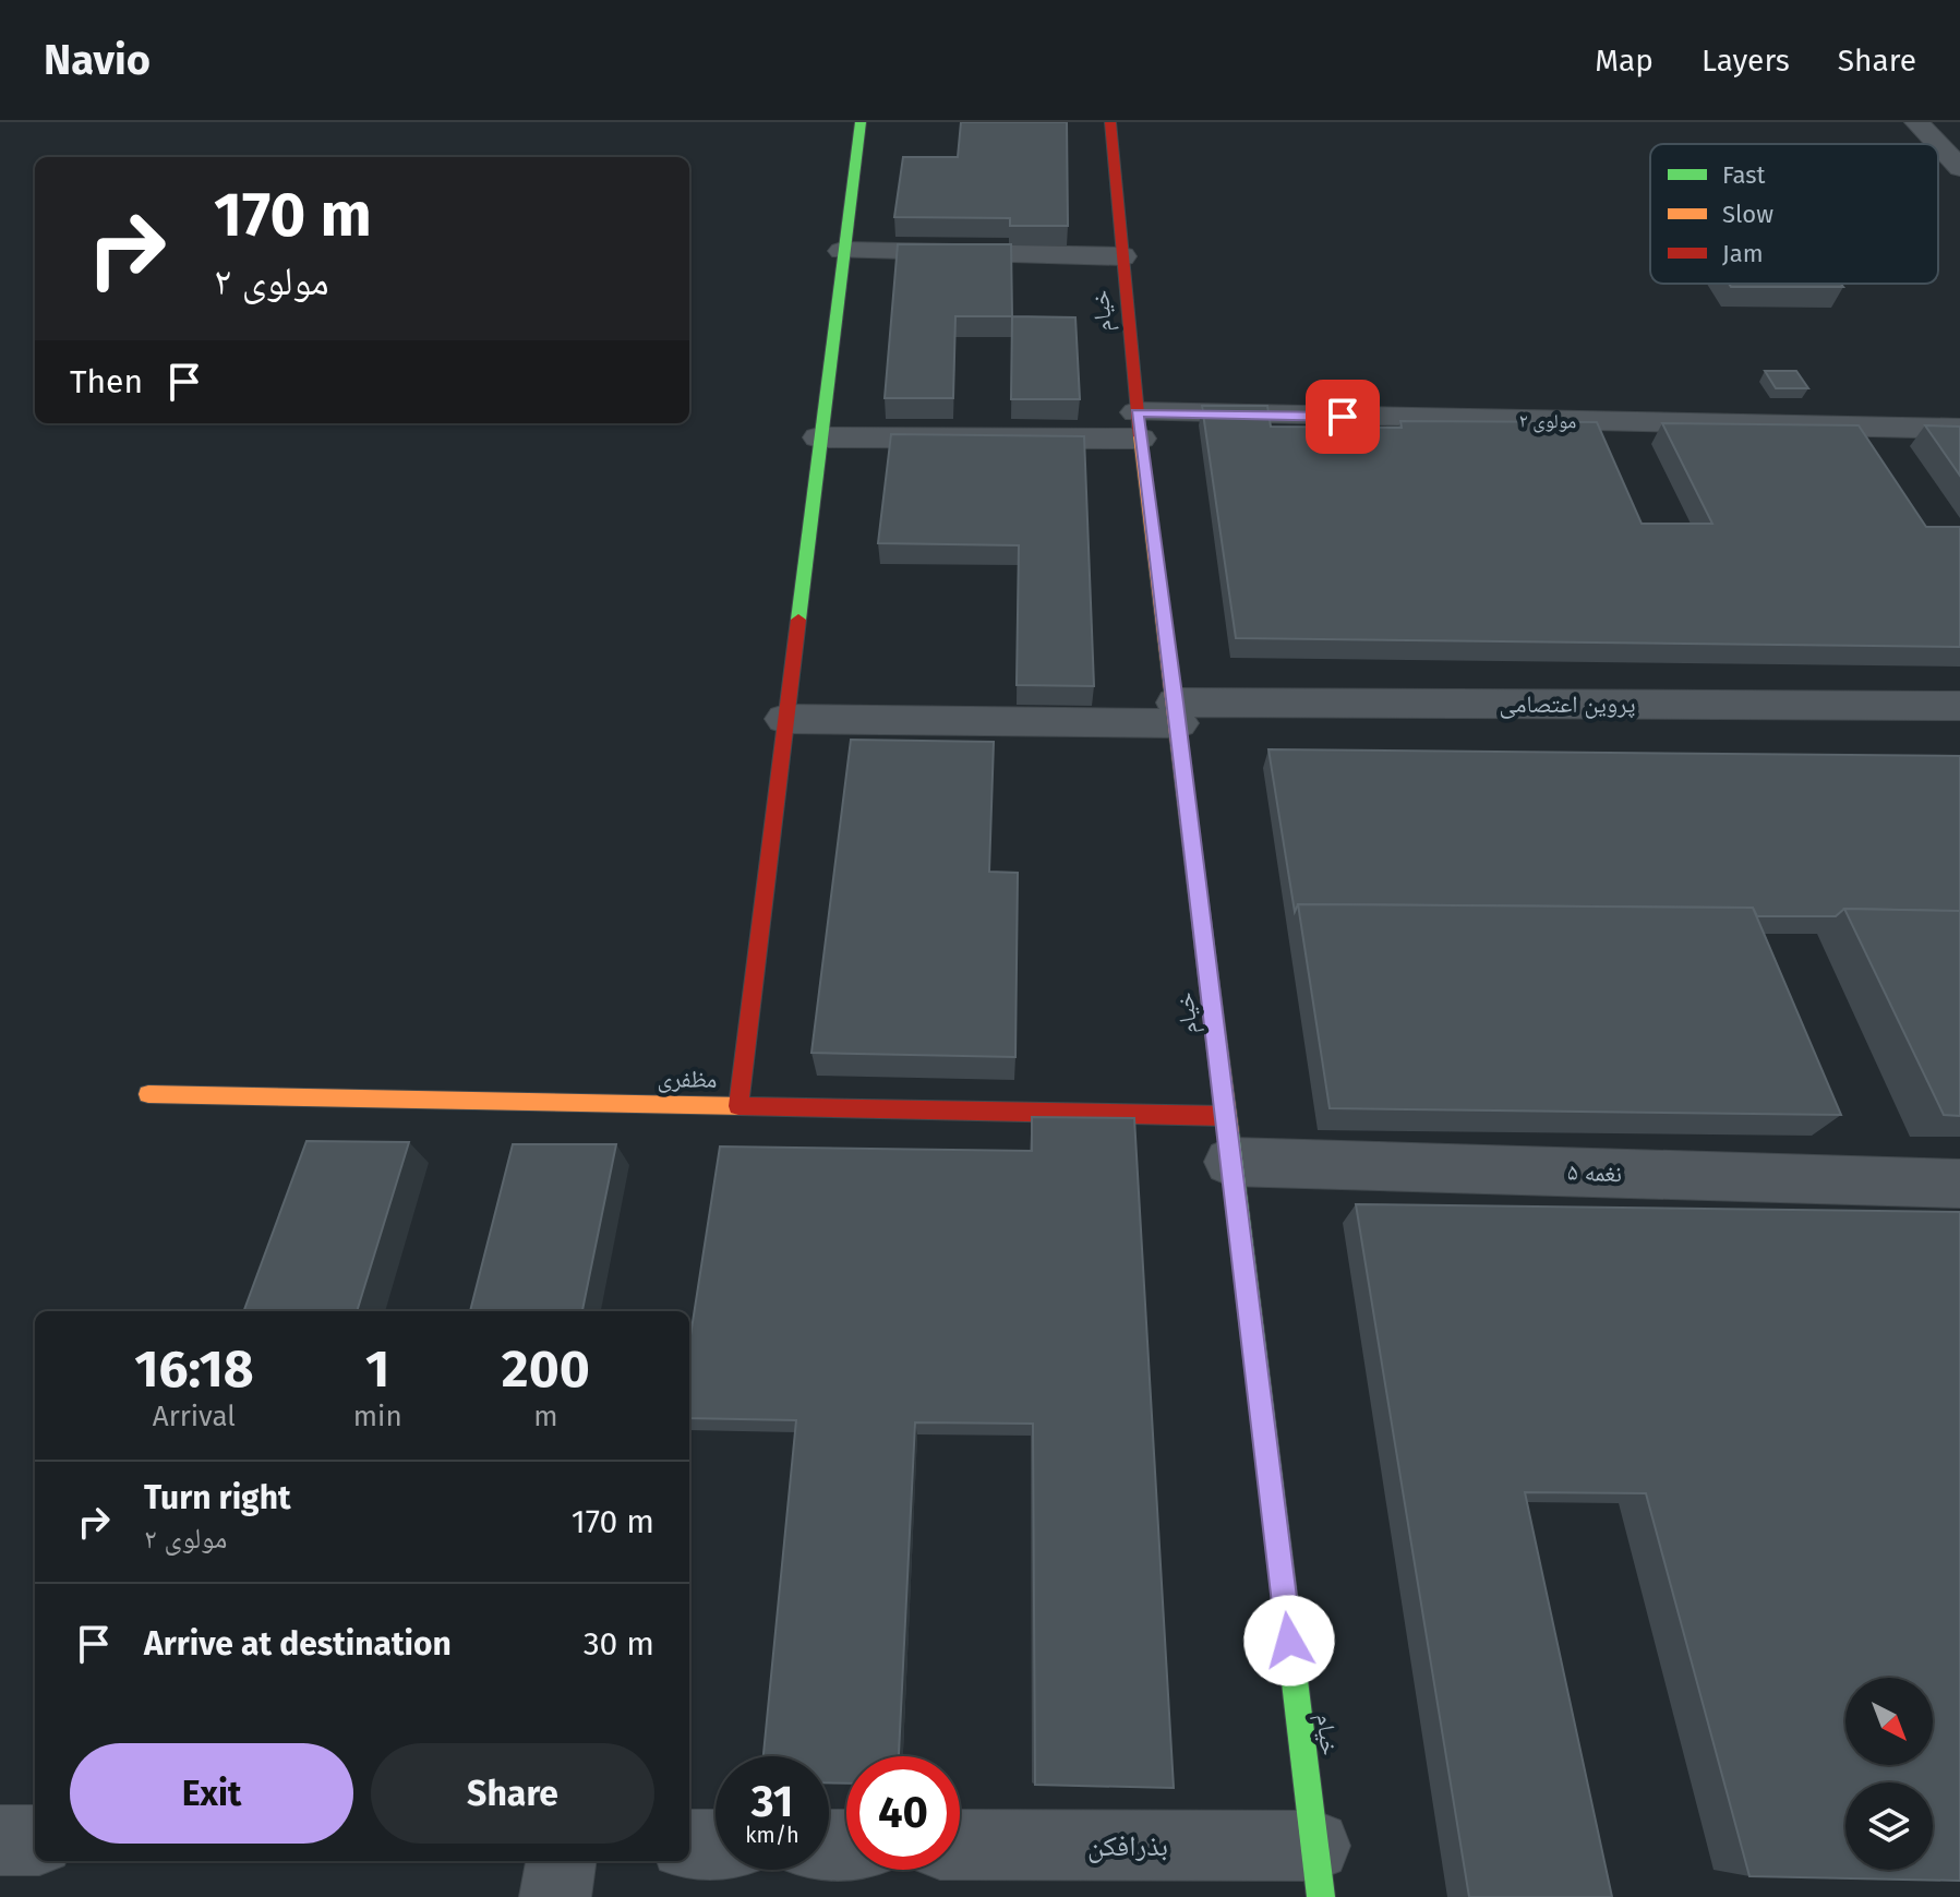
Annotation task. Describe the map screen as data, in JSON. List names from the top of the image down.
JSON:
{
  "streets": {
    "street": [
      "خیام",
      "مولوی ۲",
      "پروین اعتصامی",
      "مظفری",
      "نغمه ۵",
      "بذرافکن"
    ]
  },
  "crossings": [
    ["خیام", "مولوی ۲"],
    ["خیام", "پروین اعتصامی"],
    ["خیام", "مظفری"],
    ["خیام", "نغمه ۵"],
    ["خیام", "بذرافکن"],
    ["مظفری", "نغمه ۵"]
  ],
  "legend": ["Fast", "Slow", "Jam"],
  "north": "bottom right",
  "page": {
    "header": "Navio",
    "nav": ["Map", "Layers", "Share"],
    "turn": ["170 m", "مولوی ۲"],
    "then": "Then",
    "eta": [
      "16:18",
      "Arrival",
      "1",
      "min",
      "200",
      "m"
    ],
    "list": [
      {
        "name": "Turn right",
        "note": "مولوی ۲",
        "value": "170 m"
      },
      {
        "name": "Arrive at destination",
        "value": "30 m"
      }
    ],
    "buttons": ["Exit", "Share"],
    "speed": "31 km/h",
    "limit": "40"
  }
}
